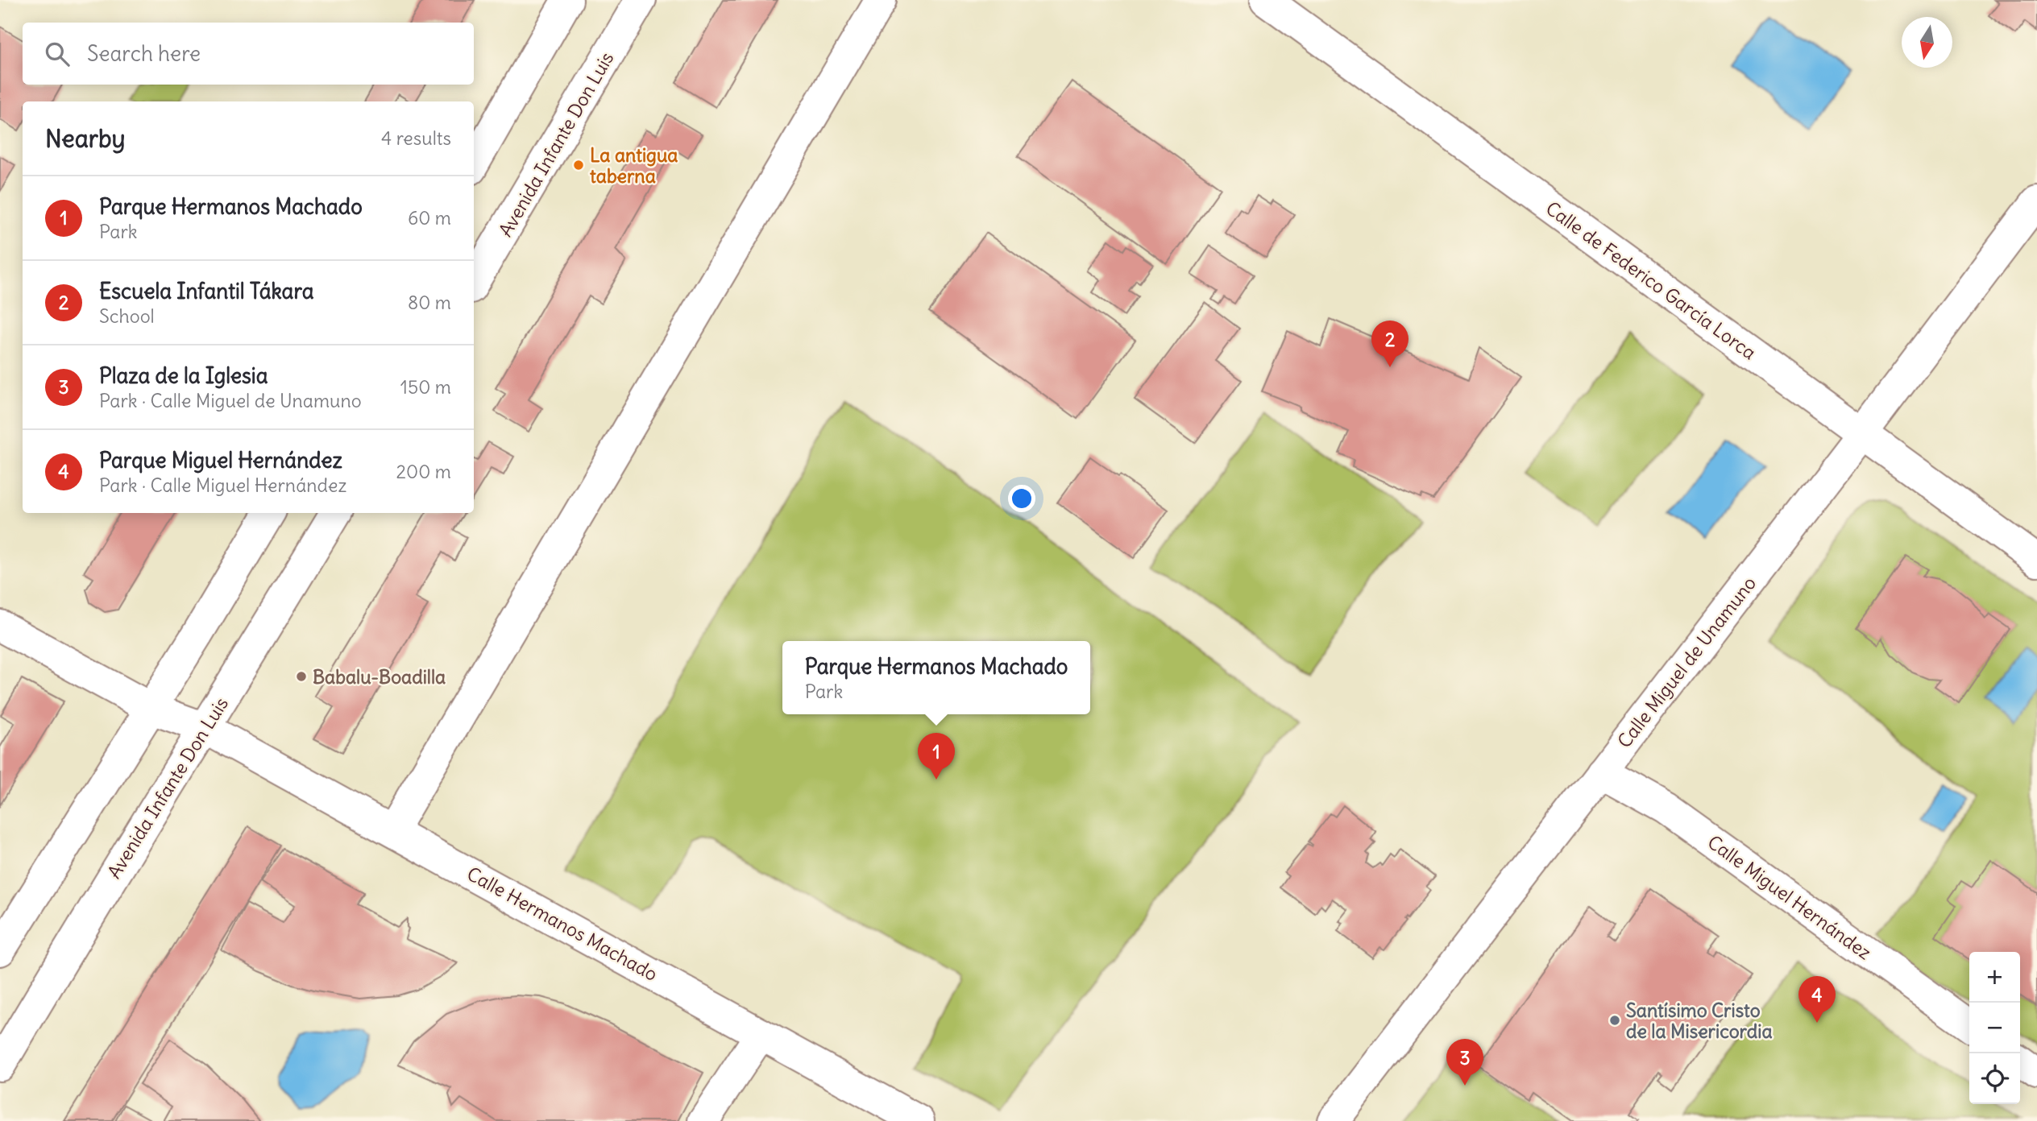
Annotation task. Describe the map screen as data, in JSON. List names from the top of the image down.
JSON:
{
  "streets": {
    "street": [
      "Avenida Infante Don Luis",
      "Calle de Federico García Lorca",
      "Calle Miguel de Unamuno",
      "Calle Miguel Hernández",
      "Calle Hermanos Machado"
    ]
  },
  "crossings": [
    ["Avenida Infante Don Luis", "Calle Hermanos Machado"],
    ["Calle de Federico García Lorca", "Calle Miguel de Unamuno"],
    ["Calle Miguel de Unamuno", "Calle Miguel Hernández"]
  ],
  "places": ["La antigua taberna", "Babalu-Boadilla", "Santísimo Cristo de la Misericordia"],
  "north": "bottom",
  "page": {
    "search": "Search here",
    "heading": ["Nearby", "4 results"],
    "list": [
      {
        "mark": "1",
        "name": "Parque Hermanos Machado",
        "note": "Park",
        "value": "60 m"
      },
      {
        "mark": "2",
        "name": "Escuela Infantil Tákara",
        "note": "School",
        "value": "80 m"
      },
      {
        "mark": "3",
        "name": "Plaza de la Iglesia",
        "note": "Park · Calle Miguel de Unamuno",
        "value": "150 m"
      },
      {
        "mark": "4",
        "name": "Parque Miguel Hernández",
        "note": "Park · Calle Miguel Hernández",
        "value": "200 m"
      }
    ],
    "pins": [
      "2",
      "1",
      "4",
      "3"
    ],
    "popup": ["Parque Hermanos Machado", "Park"],
    "map_buttons": ["+", "−"]
  }
}
